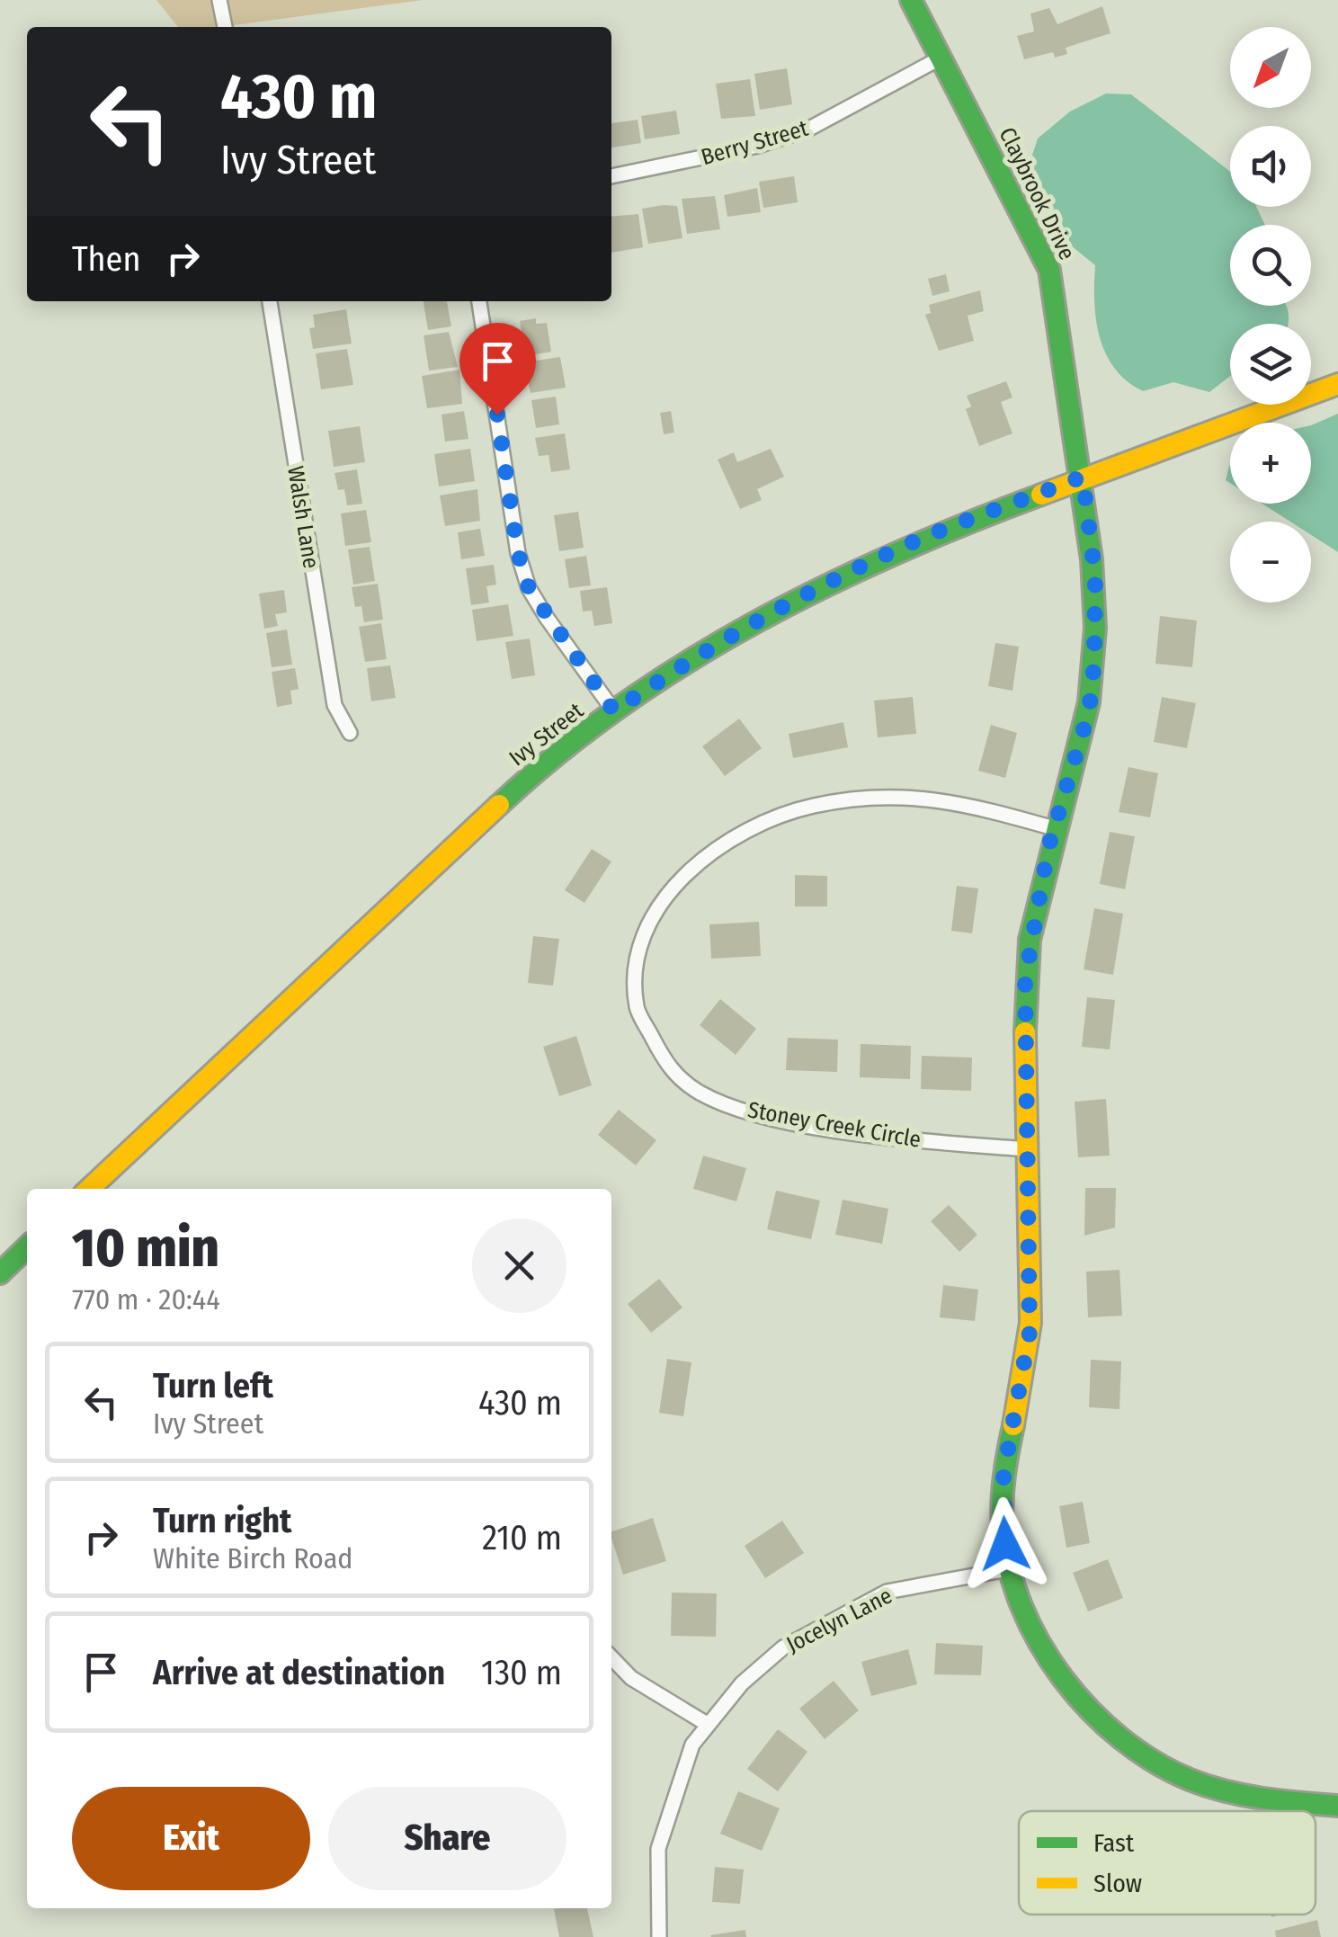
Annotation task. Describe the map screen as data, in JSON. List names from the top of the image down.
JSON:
{
  "streets": {
    "street": [
      "Berry Street",
      "Claybrook Drive",
      "Walsh Lane",
      "Ivy Street",
      "Stoney Creek Circle",
      "Jocelyn Lane"
    ]
  },
  "crossings": [
    ["Berry Street", "Claybrook Drive"],
    ["Claybrook Drive", "Ivy Street"],
    ["Claybrook Drive", "Stoney Creek Circle"],
    ["Claybrook Drive", "Jocelyn Lane"]
  ],
  "legend": ["Fast", "Slow"],
  "north": "bottom left",
  "page": {
    "map_buttons": ["+", "−"],
    "turn": ["430 m", "Ivy Street"],
    "then": "Then",
    "heading": ["10 min", "770 m · 20:44"],
    "list": [
      {
        "name": "Turn left",
        "note": "Ivy Street",
        "value": "430 m"
      },
      {
        "name": "Turn right",
        "note": "White Birch Road",
        "value": "210 m"
      },
      {
        "name": "Arrive at destination",
        "value": "130 m"
      }
    ],
    "buttons": ["Exit", "Share"]
  }
}
